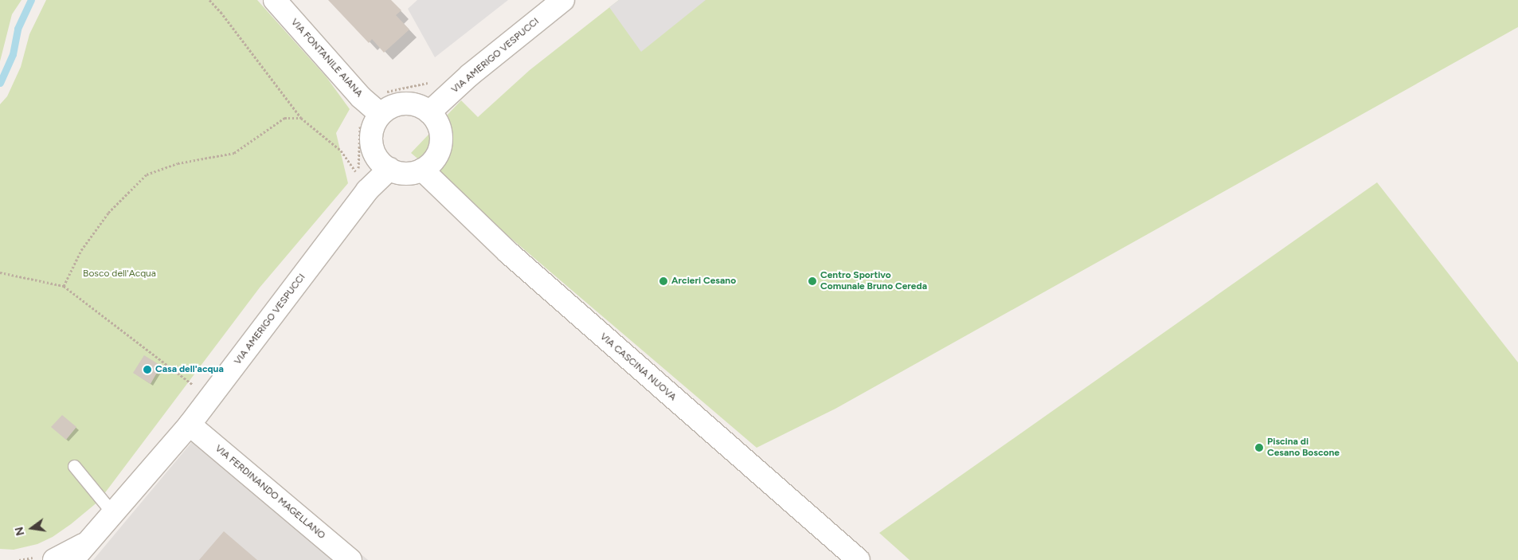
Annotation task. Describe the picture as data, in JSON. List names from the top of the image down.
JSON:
{
  "streets": {
    "street": [
      "VIA AMERIGO VESPUCCI",
      "VIA FONTANILE AIANA",
      "VIA CASCINA NUOVA",
      "VIA FERDINANDO MAGELLANO"
    ]
  },
  "crossings": [
    ["VIA AMERIGO VESPUCCI", "VIA FONTANILE AIANA"],
    ["VIA AMERIGO VESPUCCI", "VIA CASCINA NUOVA"],
    ["VIA AMERIGO VESPUCCI", "VIA FERDINANDO MAGELLANO"],
    ["VIA FONTANILE AIANA", "VIA CASCINA NUOVA"]
  ],
  "parks": ["Bosco dell'Acqua"],
  "places": [
    "Arcieri Cesano",
    "Centro Sportivo Comunale Bruno Cereda",
    "Casa dell'acqua",
    "Piscina di Cesano Boscone"
  ],
  "north": "left"
}
